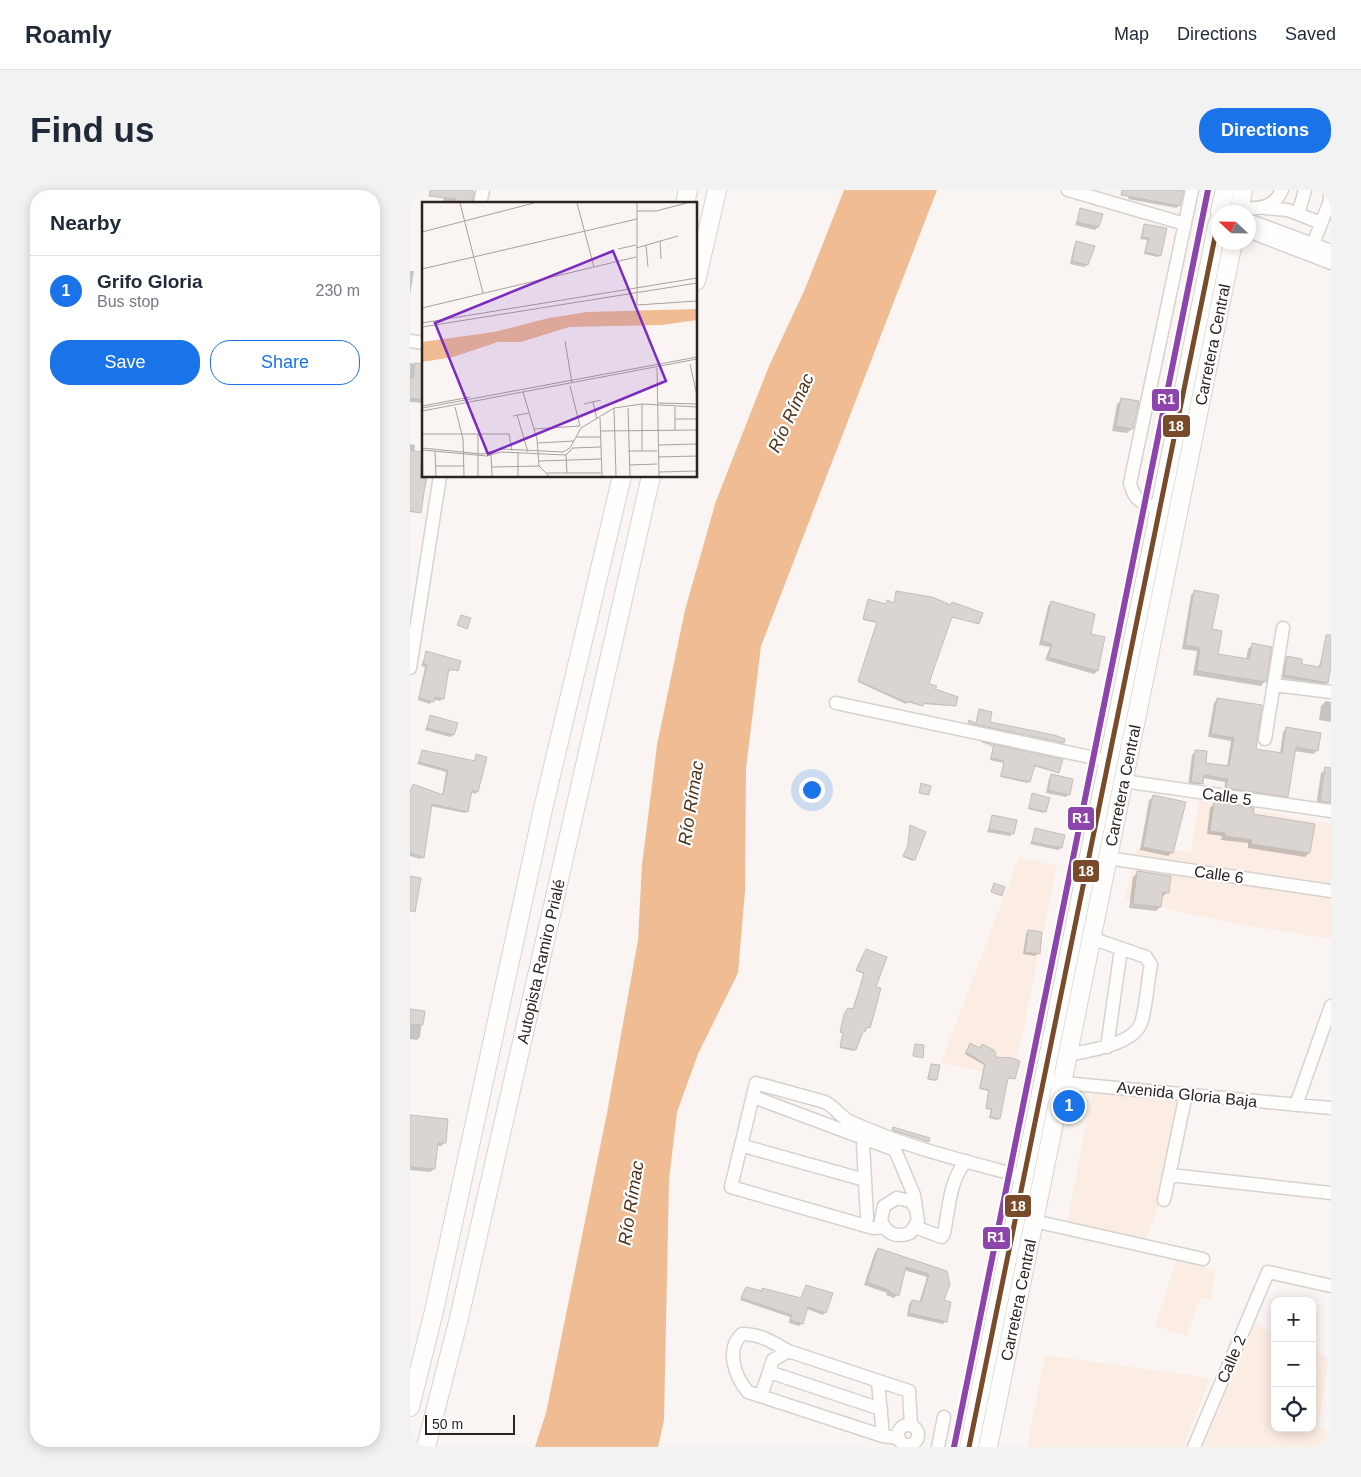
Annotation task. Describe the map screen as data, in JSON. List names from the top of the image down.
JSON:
{
  "streets": {
    "highway": ["Carretera Central", "Autopista Ramiro Prialé"],
    "street": [
      "Calle 5",
      "Calle 6",
      "Avenida Gloria Baja",
      "Calle 2"
    ]
  },
  "crossings": [
    ["Carretera Central", "Calle 5"],
    ["Carretera Central", "Calle 6"],
    ["Carretera Central", "Avenida Gloria Baja"]
  ],
  "water": ["Río Rímac"],
  "lines": ["transit line R1", "transit line 18"],
  "scale_bar": "50 m",
  "north": "left",
  "page": {
    "header": "Roamly",
    "nav": ["Map", "Directions", "Saved"],
    "buttons": [
      "Directions",
      ["Save", "Share"]
    ],
    "title": "Find us",
    "heading": "Nearby",
    "list": [
      {
        "mark": "1",
        "name": "Grifo Gloria",
        "note": "Bus stop",
        "value": "230 m"
      }
    ],
    "pins": "1",
    "map_buttons": ["+", "−"],
    "scale": "50 m"
  }
}
